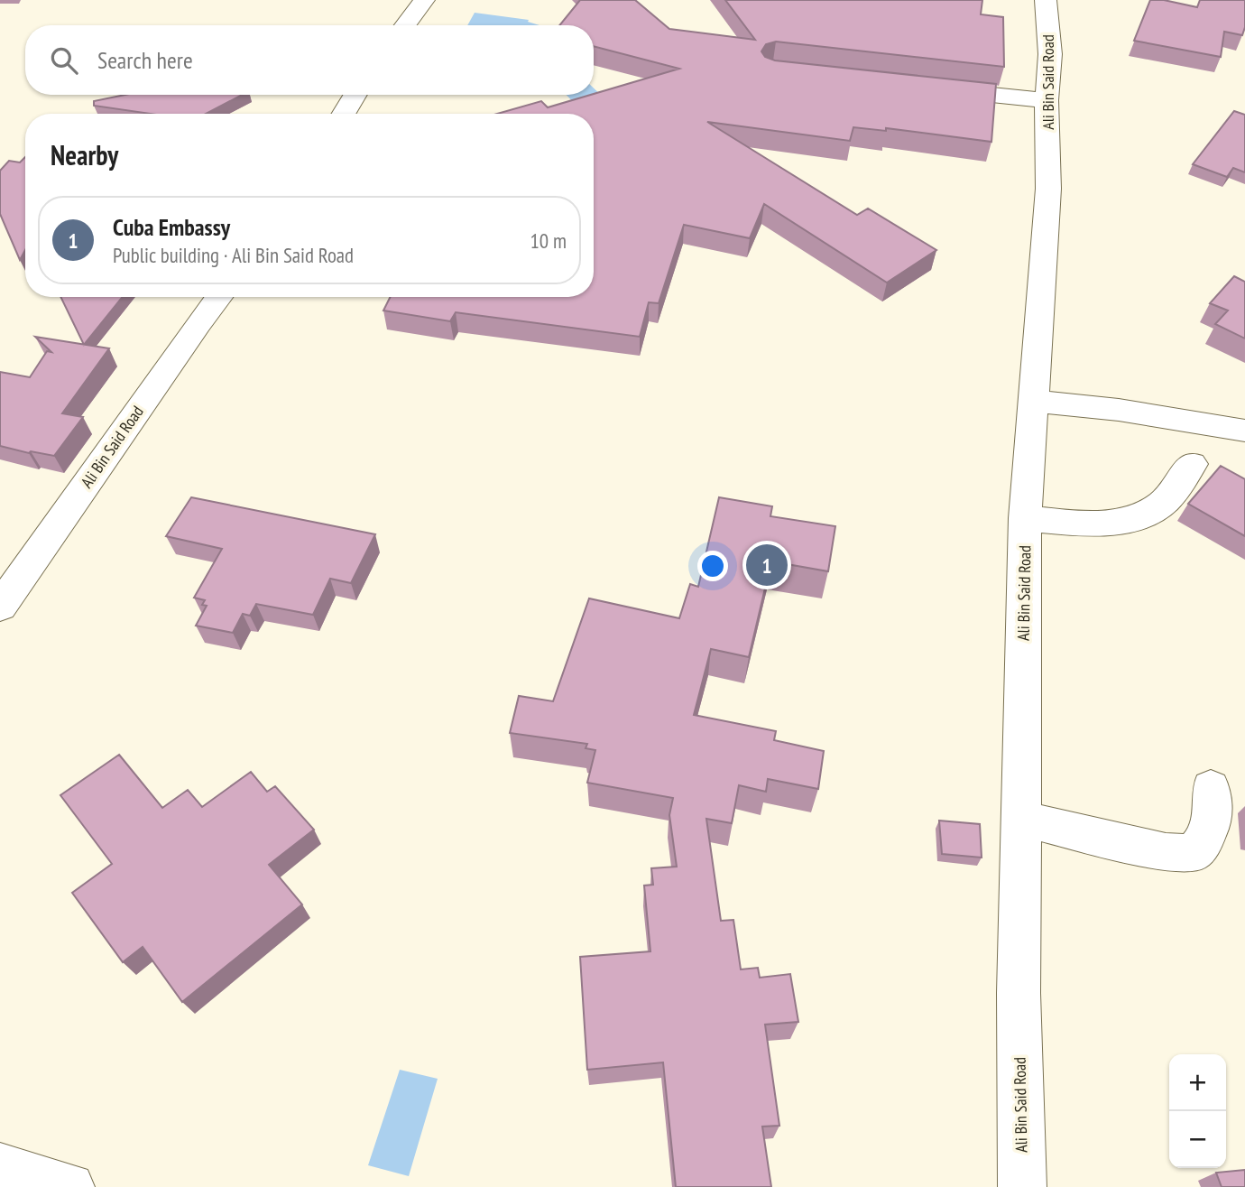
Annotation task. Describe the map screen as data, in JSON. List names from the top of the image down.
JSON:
{
  "streets": {
    "street": ["Ali Bin Said Road"]
  },
  "page": {
    "search": "Search here",
    "heading": "Nearby",
    "list": [
      {
        "mark": "1",
        "name": "Cuba Embassy",
        "note": "Public building · Ali Bin Said Road",
        "value": "10 m"
      }
    ],
    "pins": "1",
    "map_buttons": ["+", "−"]
  }
}
